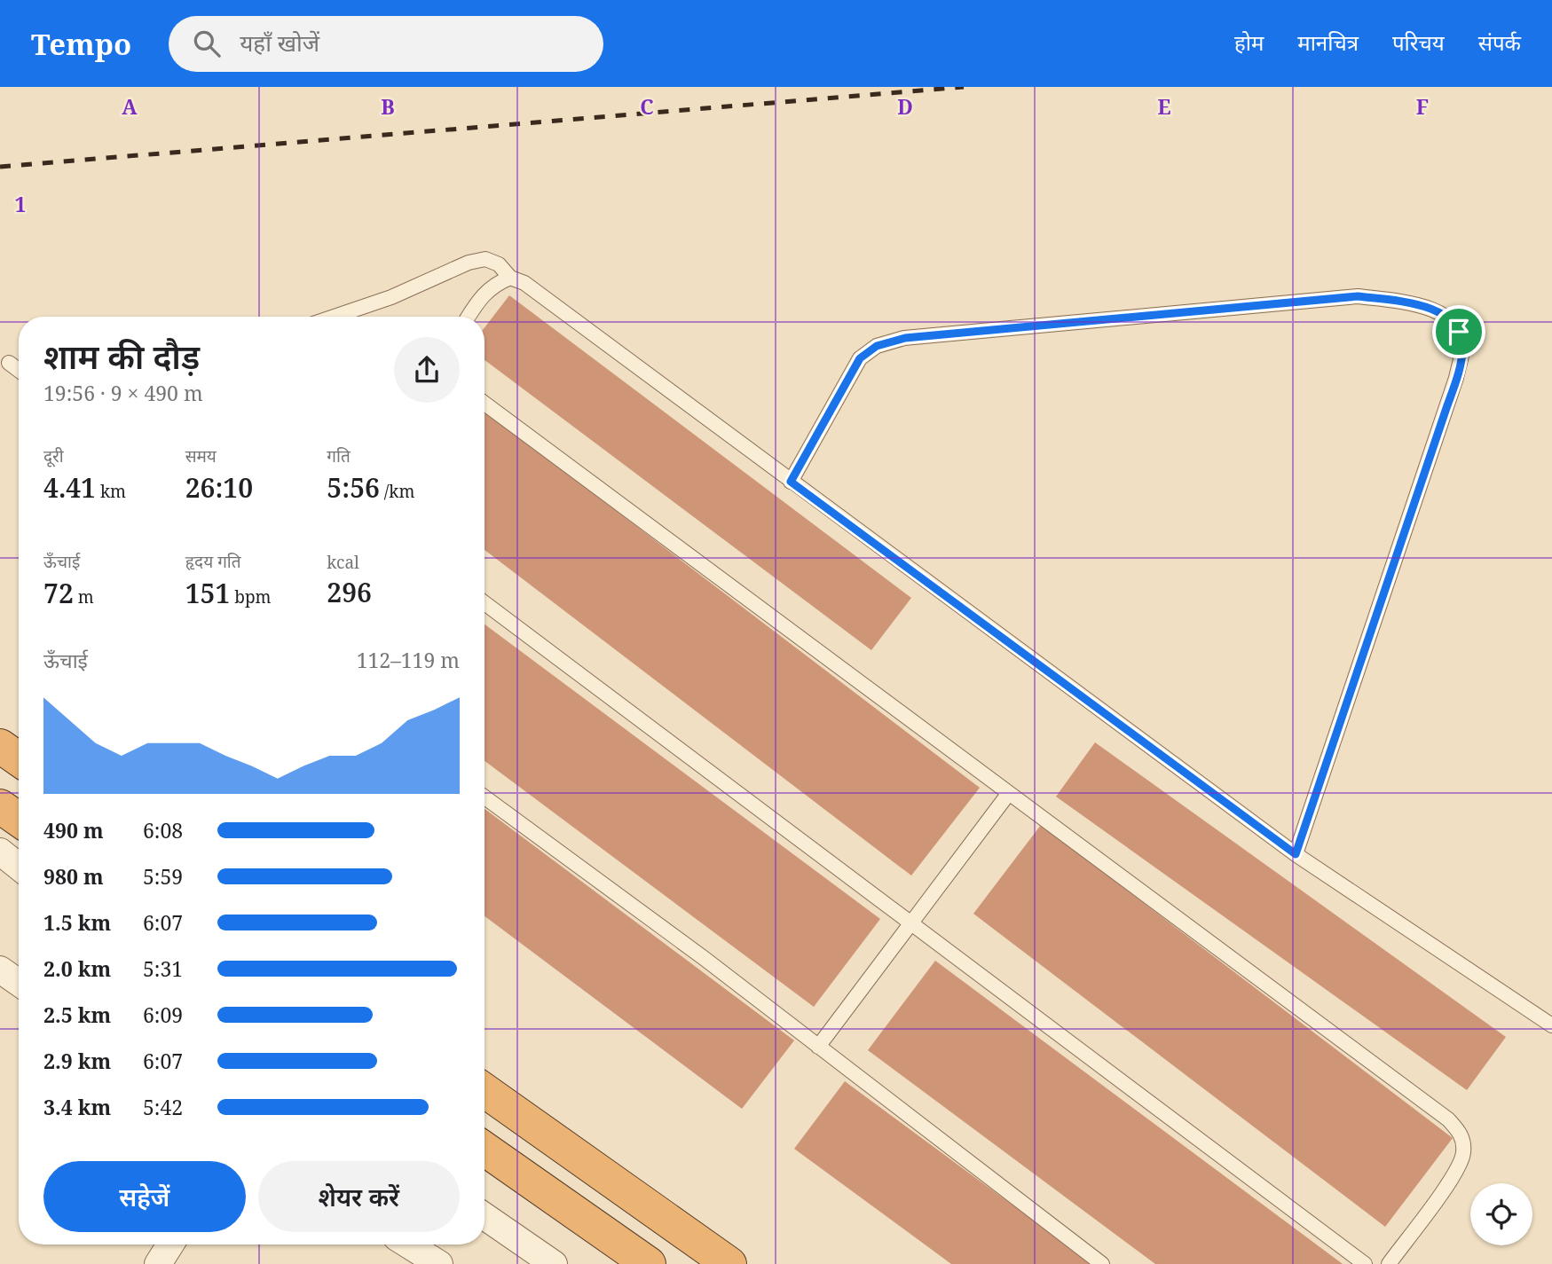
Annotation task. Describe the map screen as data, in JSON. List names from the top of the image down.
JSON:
{
  "page": {
    "header": "Tempo",
    "search": "यहाँ खोजें",
    "nav": [
      "होम",
      "मानचित्र",
      "परिचय",
      "संपर्क"
    ],
    "heading": ["शाम की दौड़", "19:56 · 9 × 490 m"],
    "stats": [
      ["दूरी", "4.41 km"],
      ["समय", "26:10"],
      ["गति", "5:56 /km"],
      ["ऊँचाई", "72 m"],
      ["हृदय गति", "151 bpm"],
      ["kcal", "296"]
    ],
    "chart": ["ऊँचाई", "112–119 m"],
    "list": [
      {
        "name": "490 m",
        "note": "6:08"
      },
      {
        "name": "980 m",
        "note": "5:59"
      },
      {
        "name": "1.5 km",
        "note": "6:07"
      },
      {
        "name": "2.0 km",
        "note": "5:31"
      },
      {
        "name": "2.5 km",
        "note": "6:09"
      },
      {
        "name": "2.9 km",
        "note": "6:07"
      },
      {
        "name": "3.4 km",
        "note": "5:42"
      }
    ],
    "buttons": ["सहेजें", "शेयर करें"]
  },
  "grid": {
    "columns": [
      "A",
      "B",
      "C",
      "D",
      "E",
      "F"
    ],
    "rows": ["1"]
  }
}
